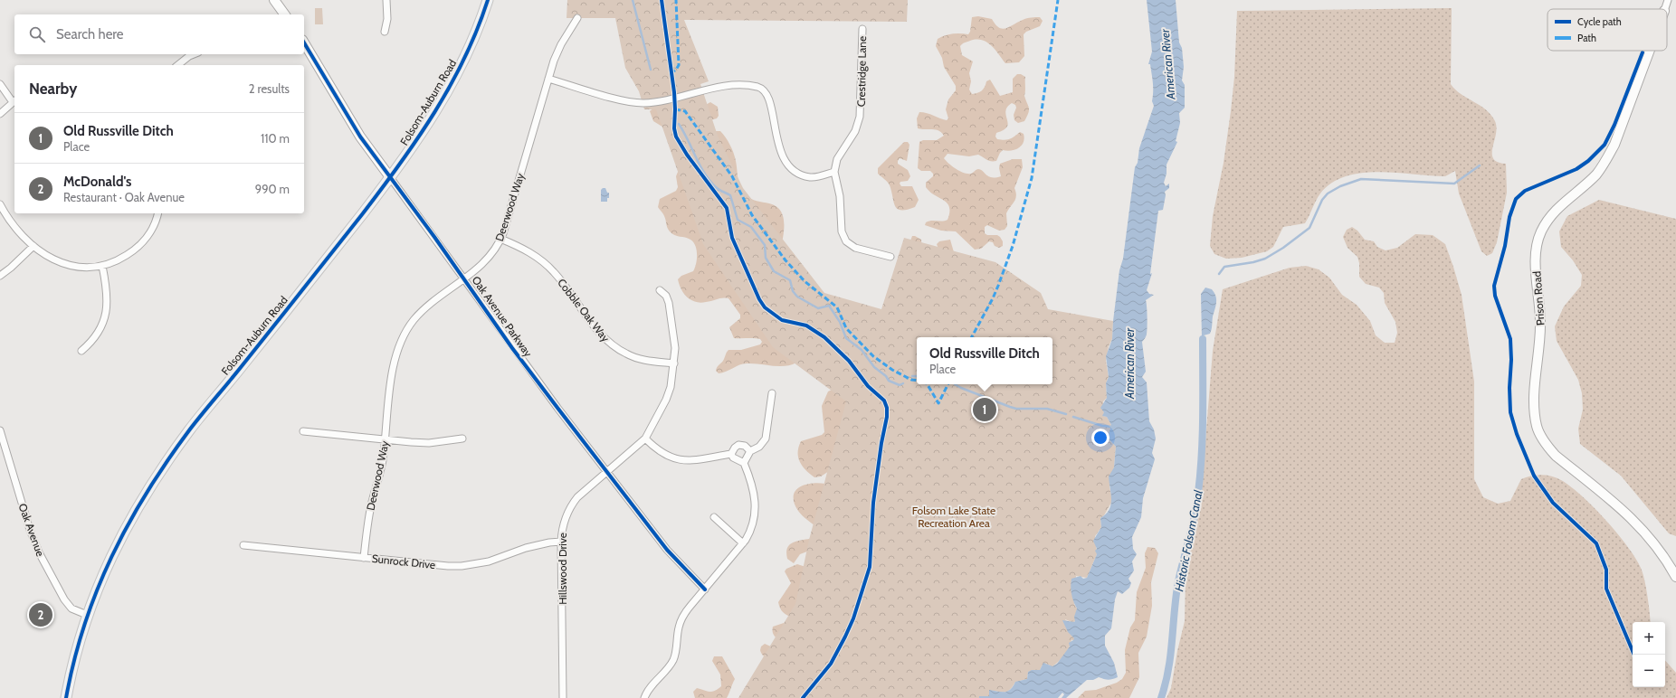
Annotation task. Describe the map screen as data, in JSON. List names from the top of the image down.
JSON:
{
  "streets": {
    "main road": ["Folsom-Auburn Road"],
    "street": [
      "Crestridge Lane",
      "Deerwood Way",
      "Prison Road",
      "Cobble Oak Way",
      "Oak Avenue Parkway",
      "Oak Avenue",
      "Sunrock Drive",
      "Hillswood Drive"
    ]
  },
  "crossings": [
    ["Folsom-Auburn Road", "Oak Avenue Parkway"],
    ["Folsom-Auburn Road", "Oak Avenue"],
    ["Deerwood Way", "Cobble Oak Way"],
    ["Deerwood Way", "Oak Avenue Parkway"],
    ["Deerwood Way", "Sunrock Drive"],
    ["Cobble Oak Way", "Hillswood Drive"],
    ["Oak Avenue Parkway", "Hillswood Drive"],
    ["Sunrock Drive", "Hillswood Drive"]
  ],
  "water": ["American River", "Historic Folsom Canal"],
  "parks": ["Folsom Lake State Recreation Area"],
  "legend": ["Cycle path", "Path"],
  "page": {
    "search": "Search here",
    "heading": ["Nearby", "2 results"],
    "list": [
      {
        "mark": "1",
        "name": "Old Russville Ditch",
        "note": "Place",
        "value": "110 m"
      },
      {
        "mark": "2",
        "name": "McDonald's",
        "note": "Restaurant · Oak Avenue",
        "value": "990 m"
      }
    ],
    "popup": ["Old Russville Ditch", "Place"],
    "pins": ["1", "2"],
    "map_buttons": ["+", "−"]
  }
}
